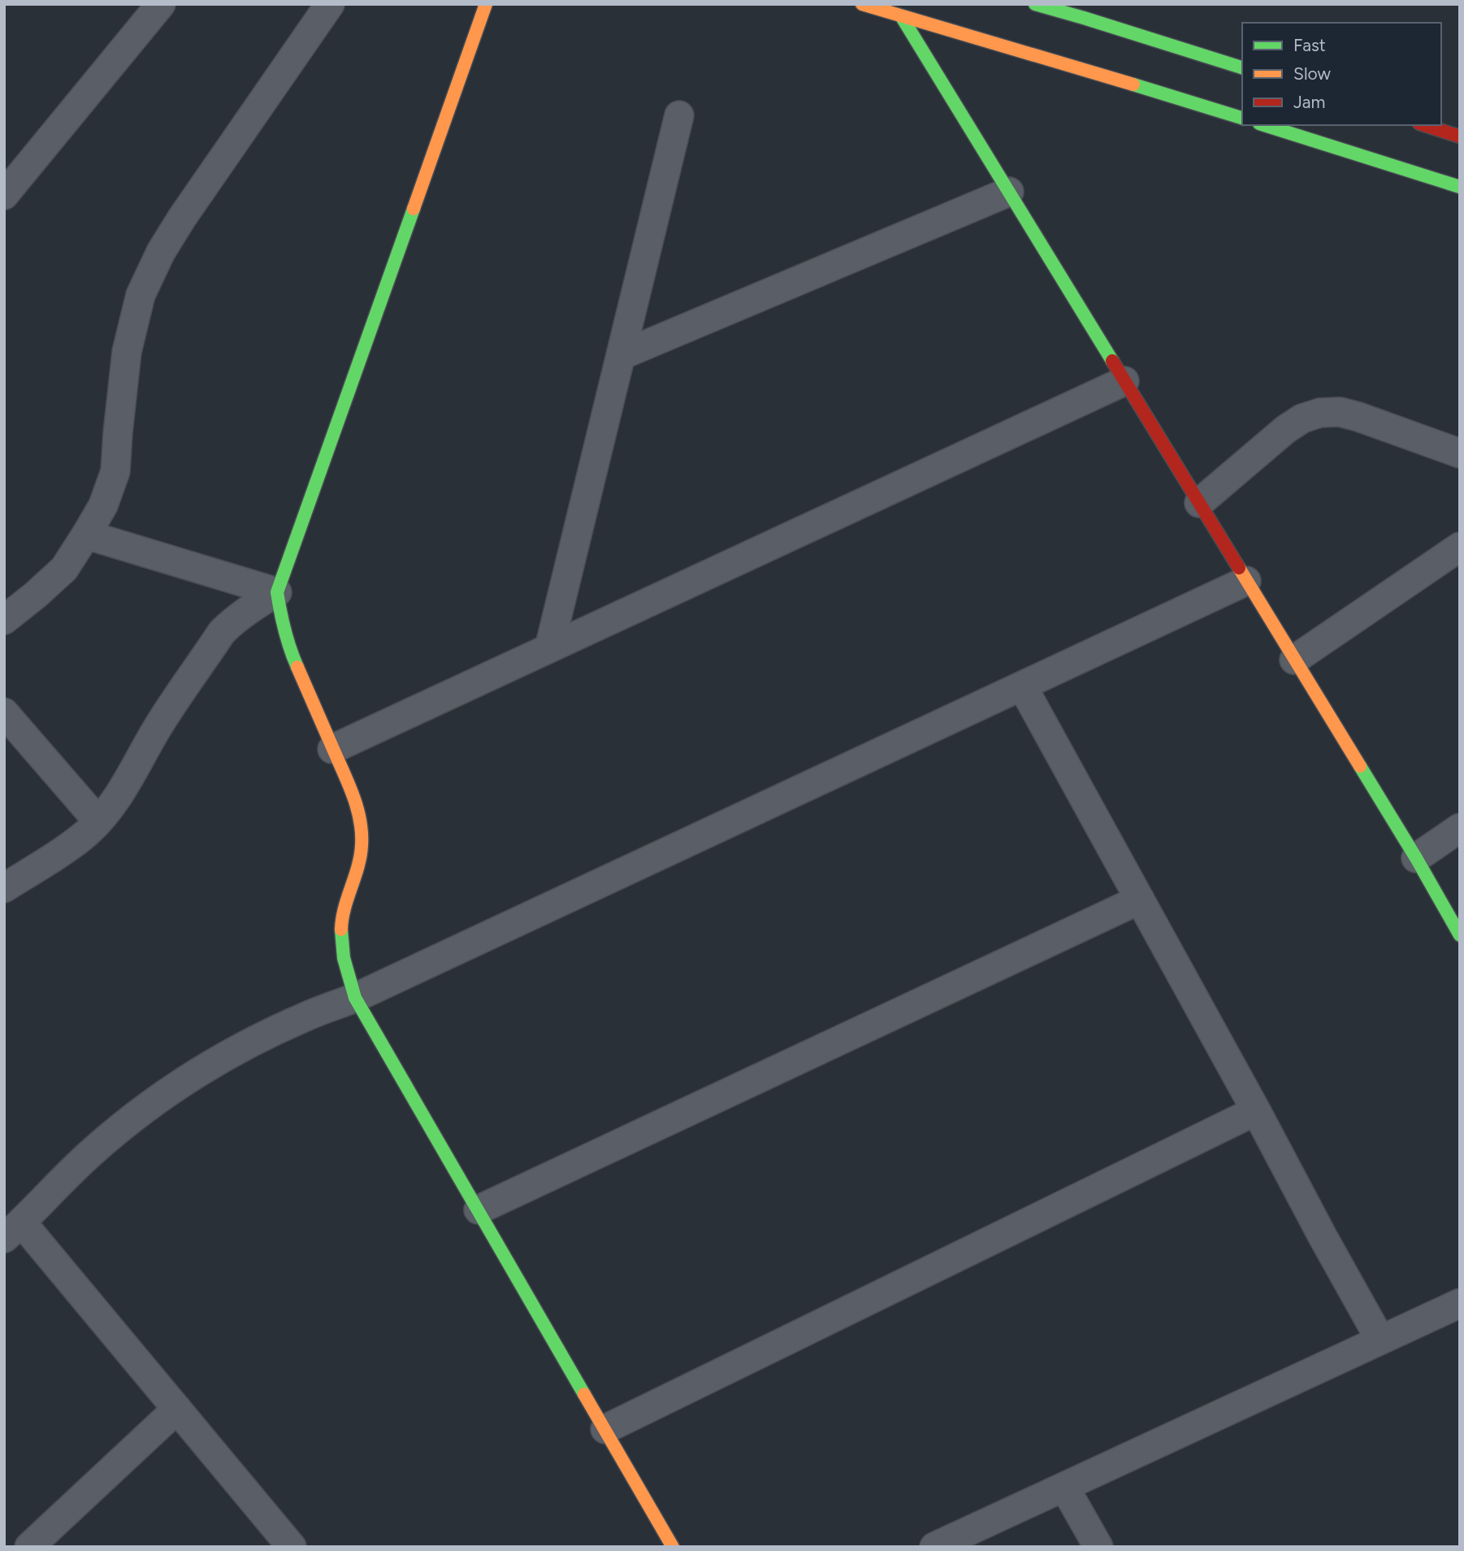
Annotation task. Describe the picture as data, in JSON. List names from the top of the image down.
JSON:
{
  "legend": ["Fast", "Slow", "Jam"]
}
